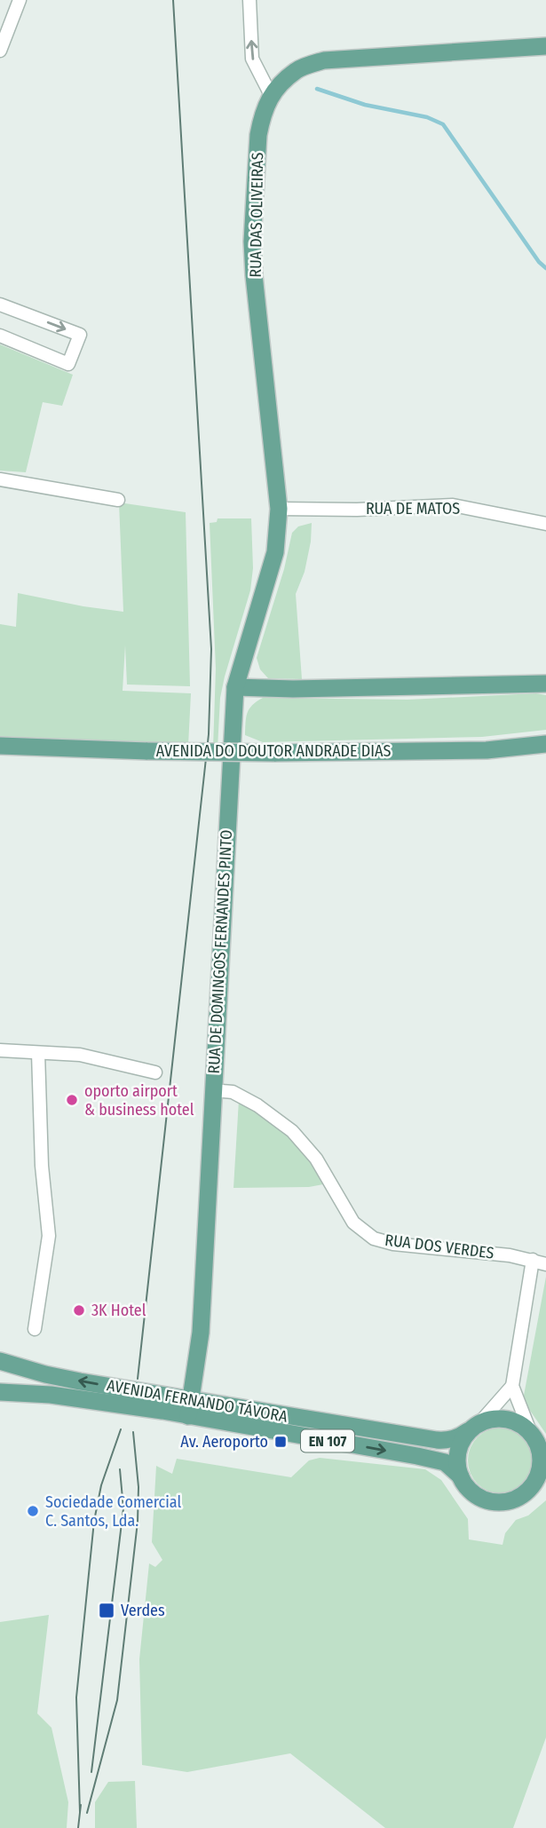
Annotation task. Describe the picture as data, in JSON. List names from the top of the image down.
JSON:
{
  "streets": {
    "main road": [
      "RUA DAS OLIVEIRAS",
      "AVENIDA DO DOUTOR ANDRADE DIAS",
      "RUA DE DOMINGOS FERNANDES PINTO",
      "AVENIDA FERNANDO TÁVORA",
      "EN 107"
    ],
    "street": ["RUA DE MATOS", "RUA DOS VERDES"]
  },
  "crossings": [
    ["RUA DAS OLIVEIRAS", "RUA DE MATOS"],
    ["RUA DAS OLIVEIRAS", "RUA DE DOMINGOS FERNANDES PINTO"],
    ["RUA DE MATOS", "RUA DE DOMINGOS FERNANDES PINTO"],
    ["RUA DE DOMINGOS FERNANDES PINTO", "RUA DOS VERDES"],
    ["RUA DE DOMINGOS FERNANDES PINTO", "AVENIDA FERNANDO TÁVORA"],
    ["AVENIDA FERNANDO TÁVORA", "EN 107"]
  ],
  "places": {
    "other": ["oporto airport & business hotel", "3K Hotel", "Sociedade Comercial C. Santos, Lda."],
    "transit": ["Av. Aeroporto", "Verdes"]
  }
}
